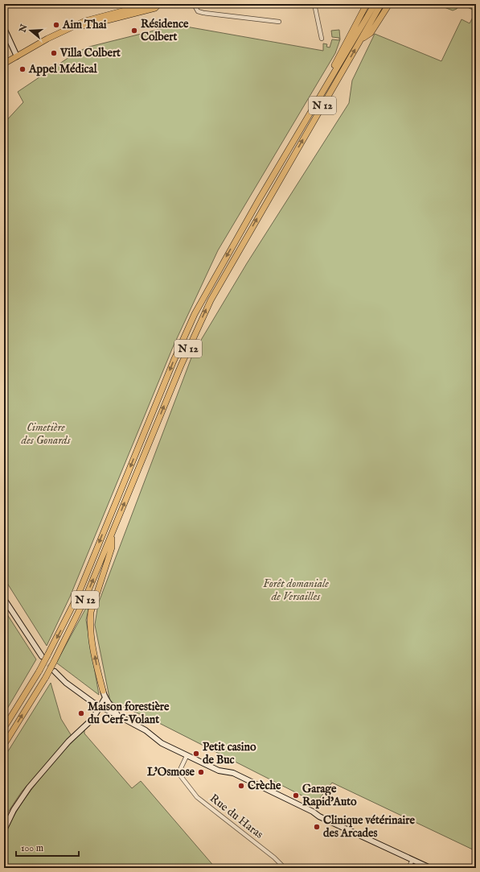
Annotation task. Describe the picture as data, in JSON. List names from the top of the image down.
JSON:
{
  "streets": {
    "main road": ["N 12"],
    "street": ["Rue du Haras"]
  },
  "parks": ["Cimetière des Gonards", "Forêt domaniale de Versailles"],
  "places": [
    "Aim Thai",
    "Résidence Colbert",
    "Villa Colbert",
    "Appel Médical",
    "Maison forestière du Cerf-Volant",
    "Petit casino de Buc",
    "L'Osmose",
    "Crèche",
    "Garage Rapid'Auto",
    "Clinique vétérinaire des Arcades"
  ],
  "scale_bar": "100 m",
  "north": "left"
}
